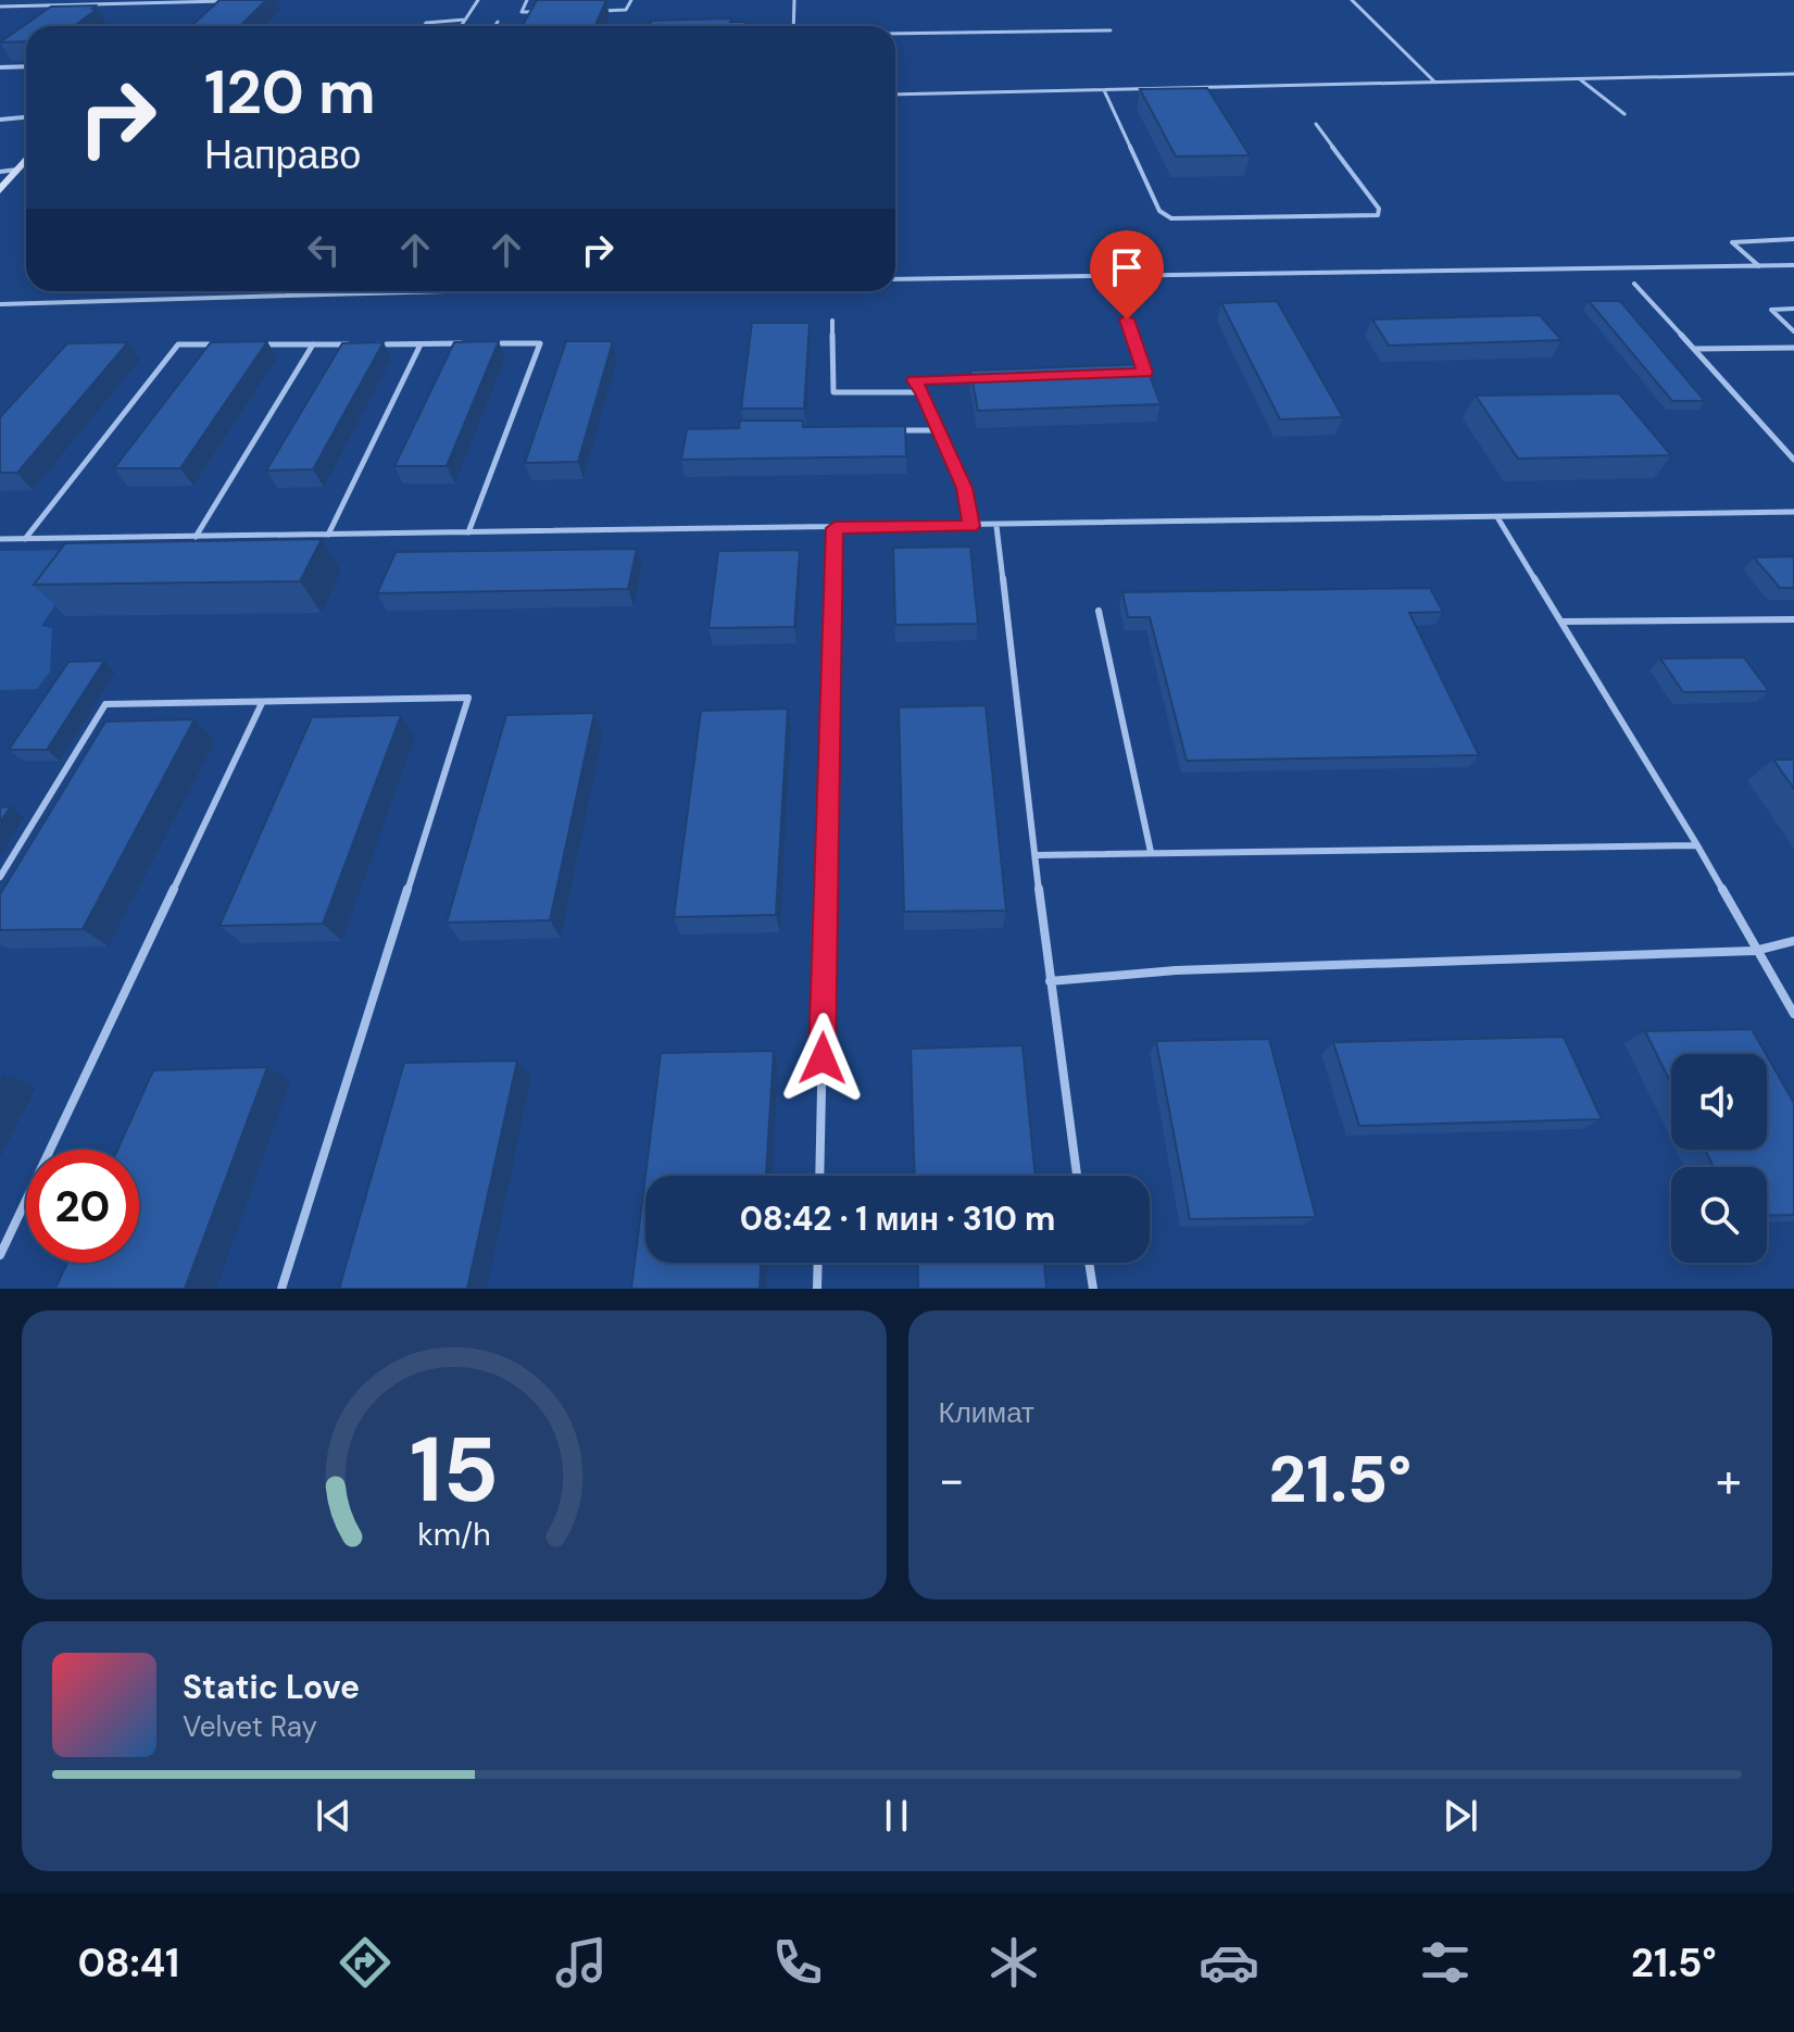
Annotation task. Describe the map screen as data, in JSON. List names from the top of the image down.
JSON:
{
  "page": {
    "turn": ["120 m", "Направо"],
    "limit": "20",
    "trip": "08:42 · 1 мин · 310 m",
    "tile": "Климат",
    "heat": ["−", "21.5°", "+"],
    "song": ["Static Love", "Velvet Ray"],
    "tabs": ["08:41", "21.5°"],
    "gauge": ["15", "km/h"]
  }
}
